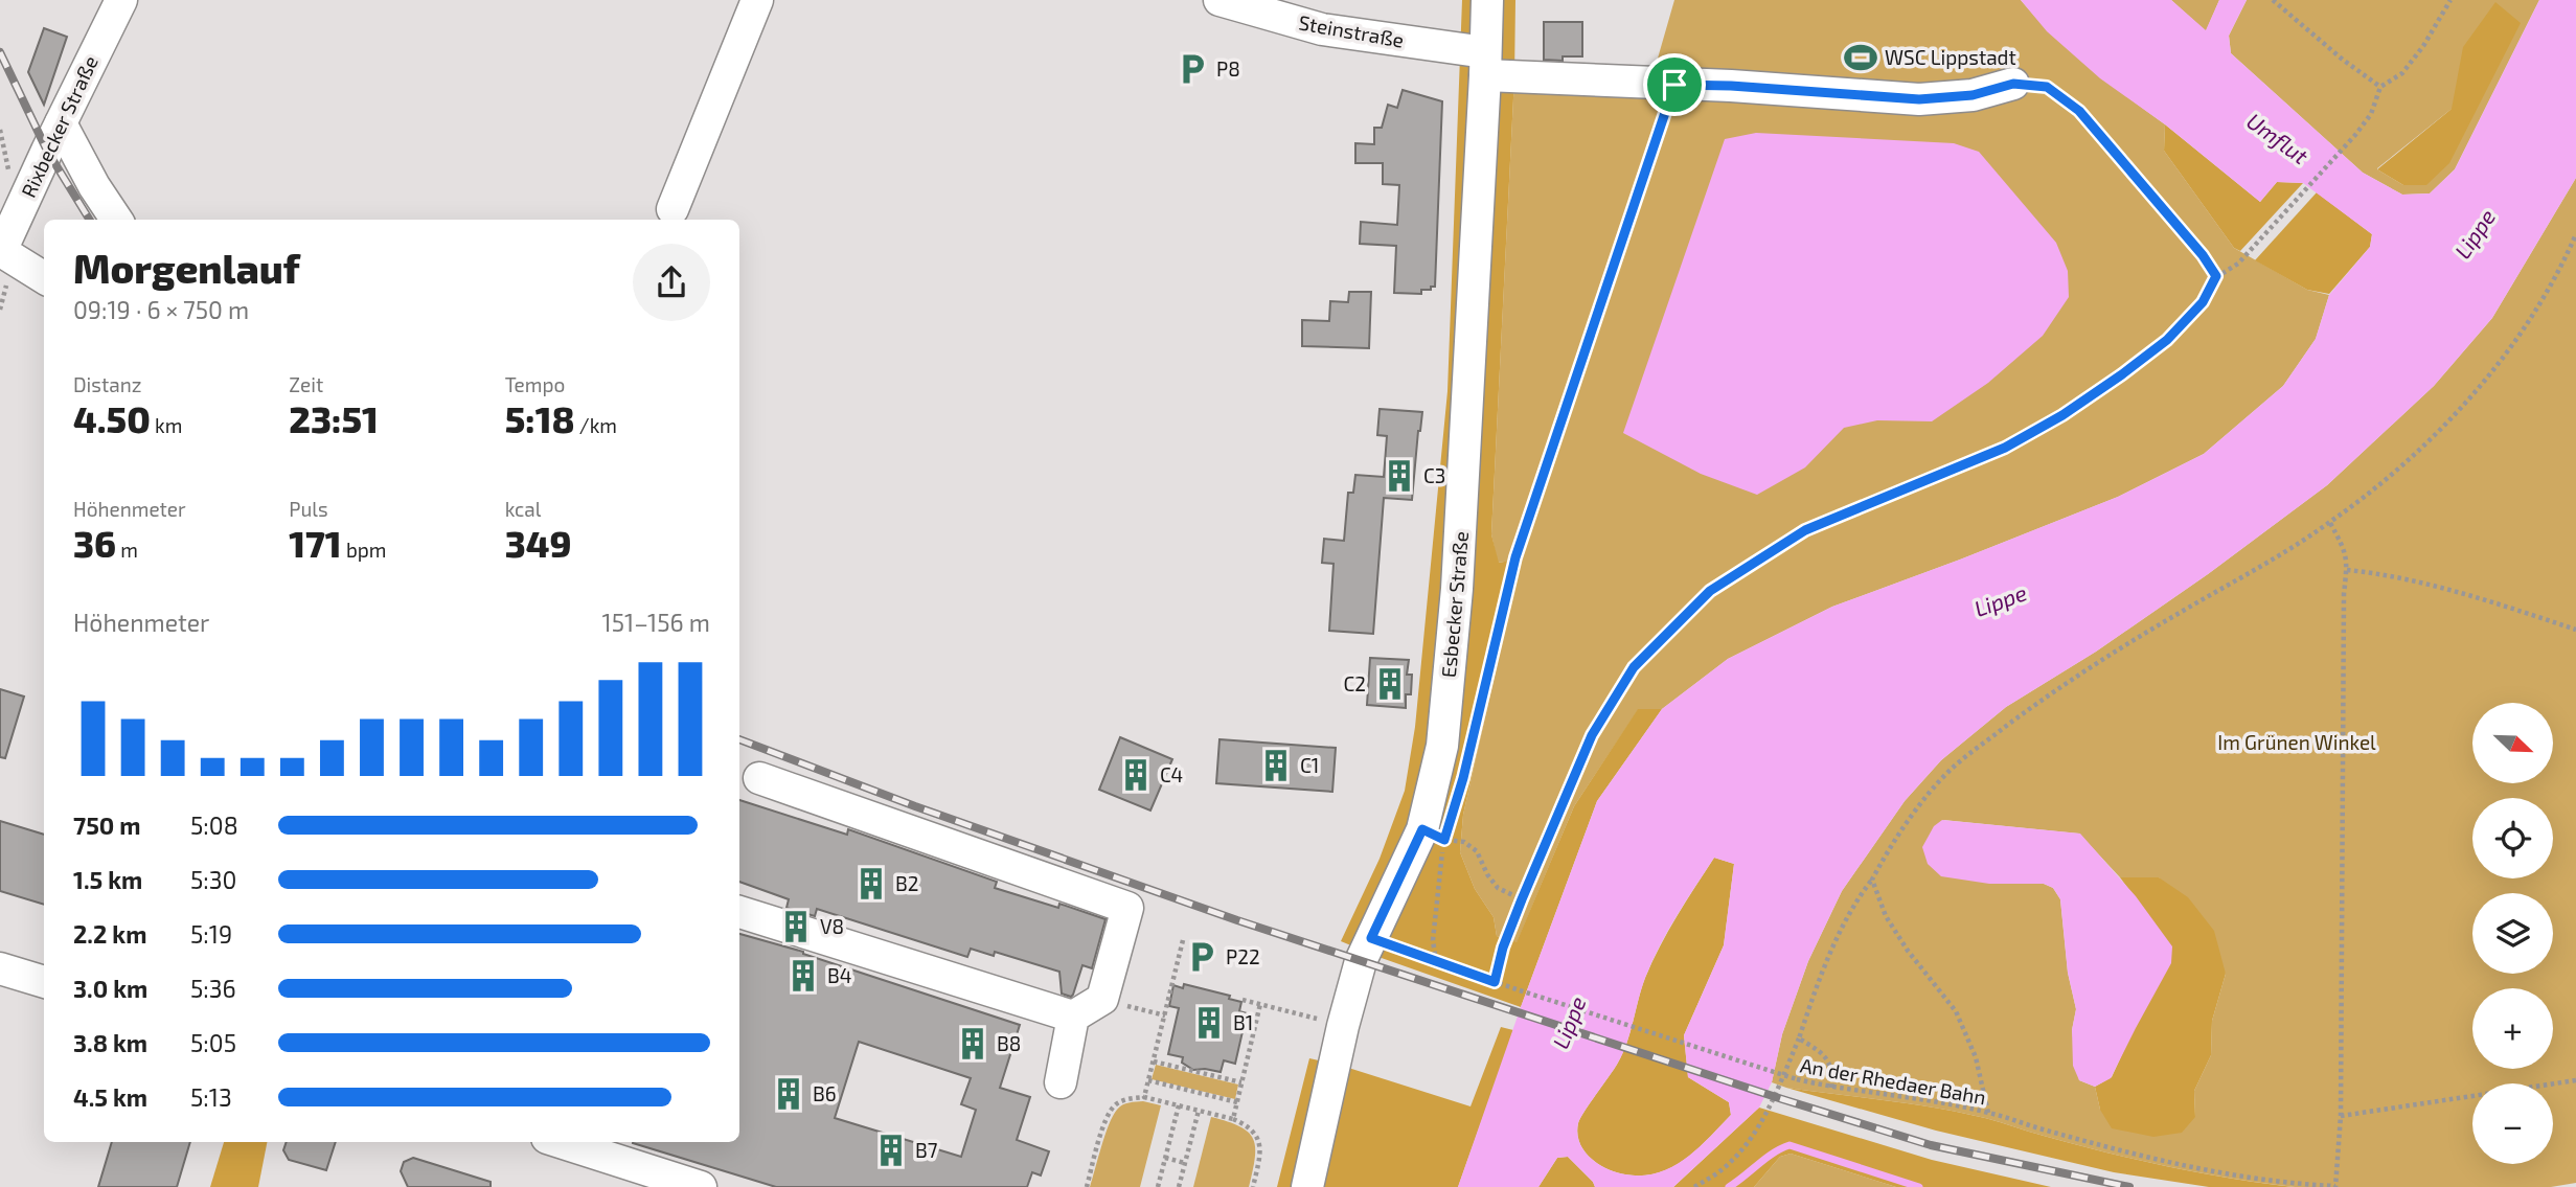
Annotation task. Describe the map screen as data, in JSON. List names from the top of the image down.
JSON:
{
  "streets": {
    "street": ["Steinstraße", "Rixbecker Straße", "Esbecker Straße"],
    "path": ["An der Rhedaer Bahn"]
  },
  "crossings": [
    ["Steinstraße", "Esbecker Straße"],
    ["Esbecker Straße", "An der Rhedaer Bahn"]
  ],
  "water": ["Umflut", "Lippe"],
  "parks": ["Im Grünen Winkel"],
  "places": {
    "sports": ["WSC Lippstadt"],
    "parking": ["P8", "P22"],
    "building": [
      "C3",
      "C2",
      "C1",
      "C4",
      "B2",
      "V8",
      "B4",
      "B1",
      "B8",
      "B6",
      "B7"
    ]
  },
  "north": "bottom right",
  "page": {
    "heading": ["Morgenlauf", "09:19 · 6 × 750 m"],
    "stats": [
      ["Distanz", "4.50 km"],
      ["Zeit", "23:51"],
      ["Tempo", "5:18 /km"],
      ["Höhenmeter", "36 m"],
      ["Puls", "171 bpm"],
      ["kcal", "349"]
    ],
    "chart": ["Höhenmeter", "151–156 m"],
    "map_buttons": ["+", "−"],
    "list": [
      {
        "name": "750 m",
        "note": "5:08"
      },
      {
        "name": "1.5 km",
        "note": "5:30"
      },
      {
        "name": "2.2 km",
        "note": "5:19"
      },
      {
        "name": "3.0 km",
        "note": "5:36"
      },
      {
        "name": "3.8 km",
        "note": "5:05"
      },
      {
        "name": "4.5 km",
        "note": "5:13"
      }
    ]
  }
}
